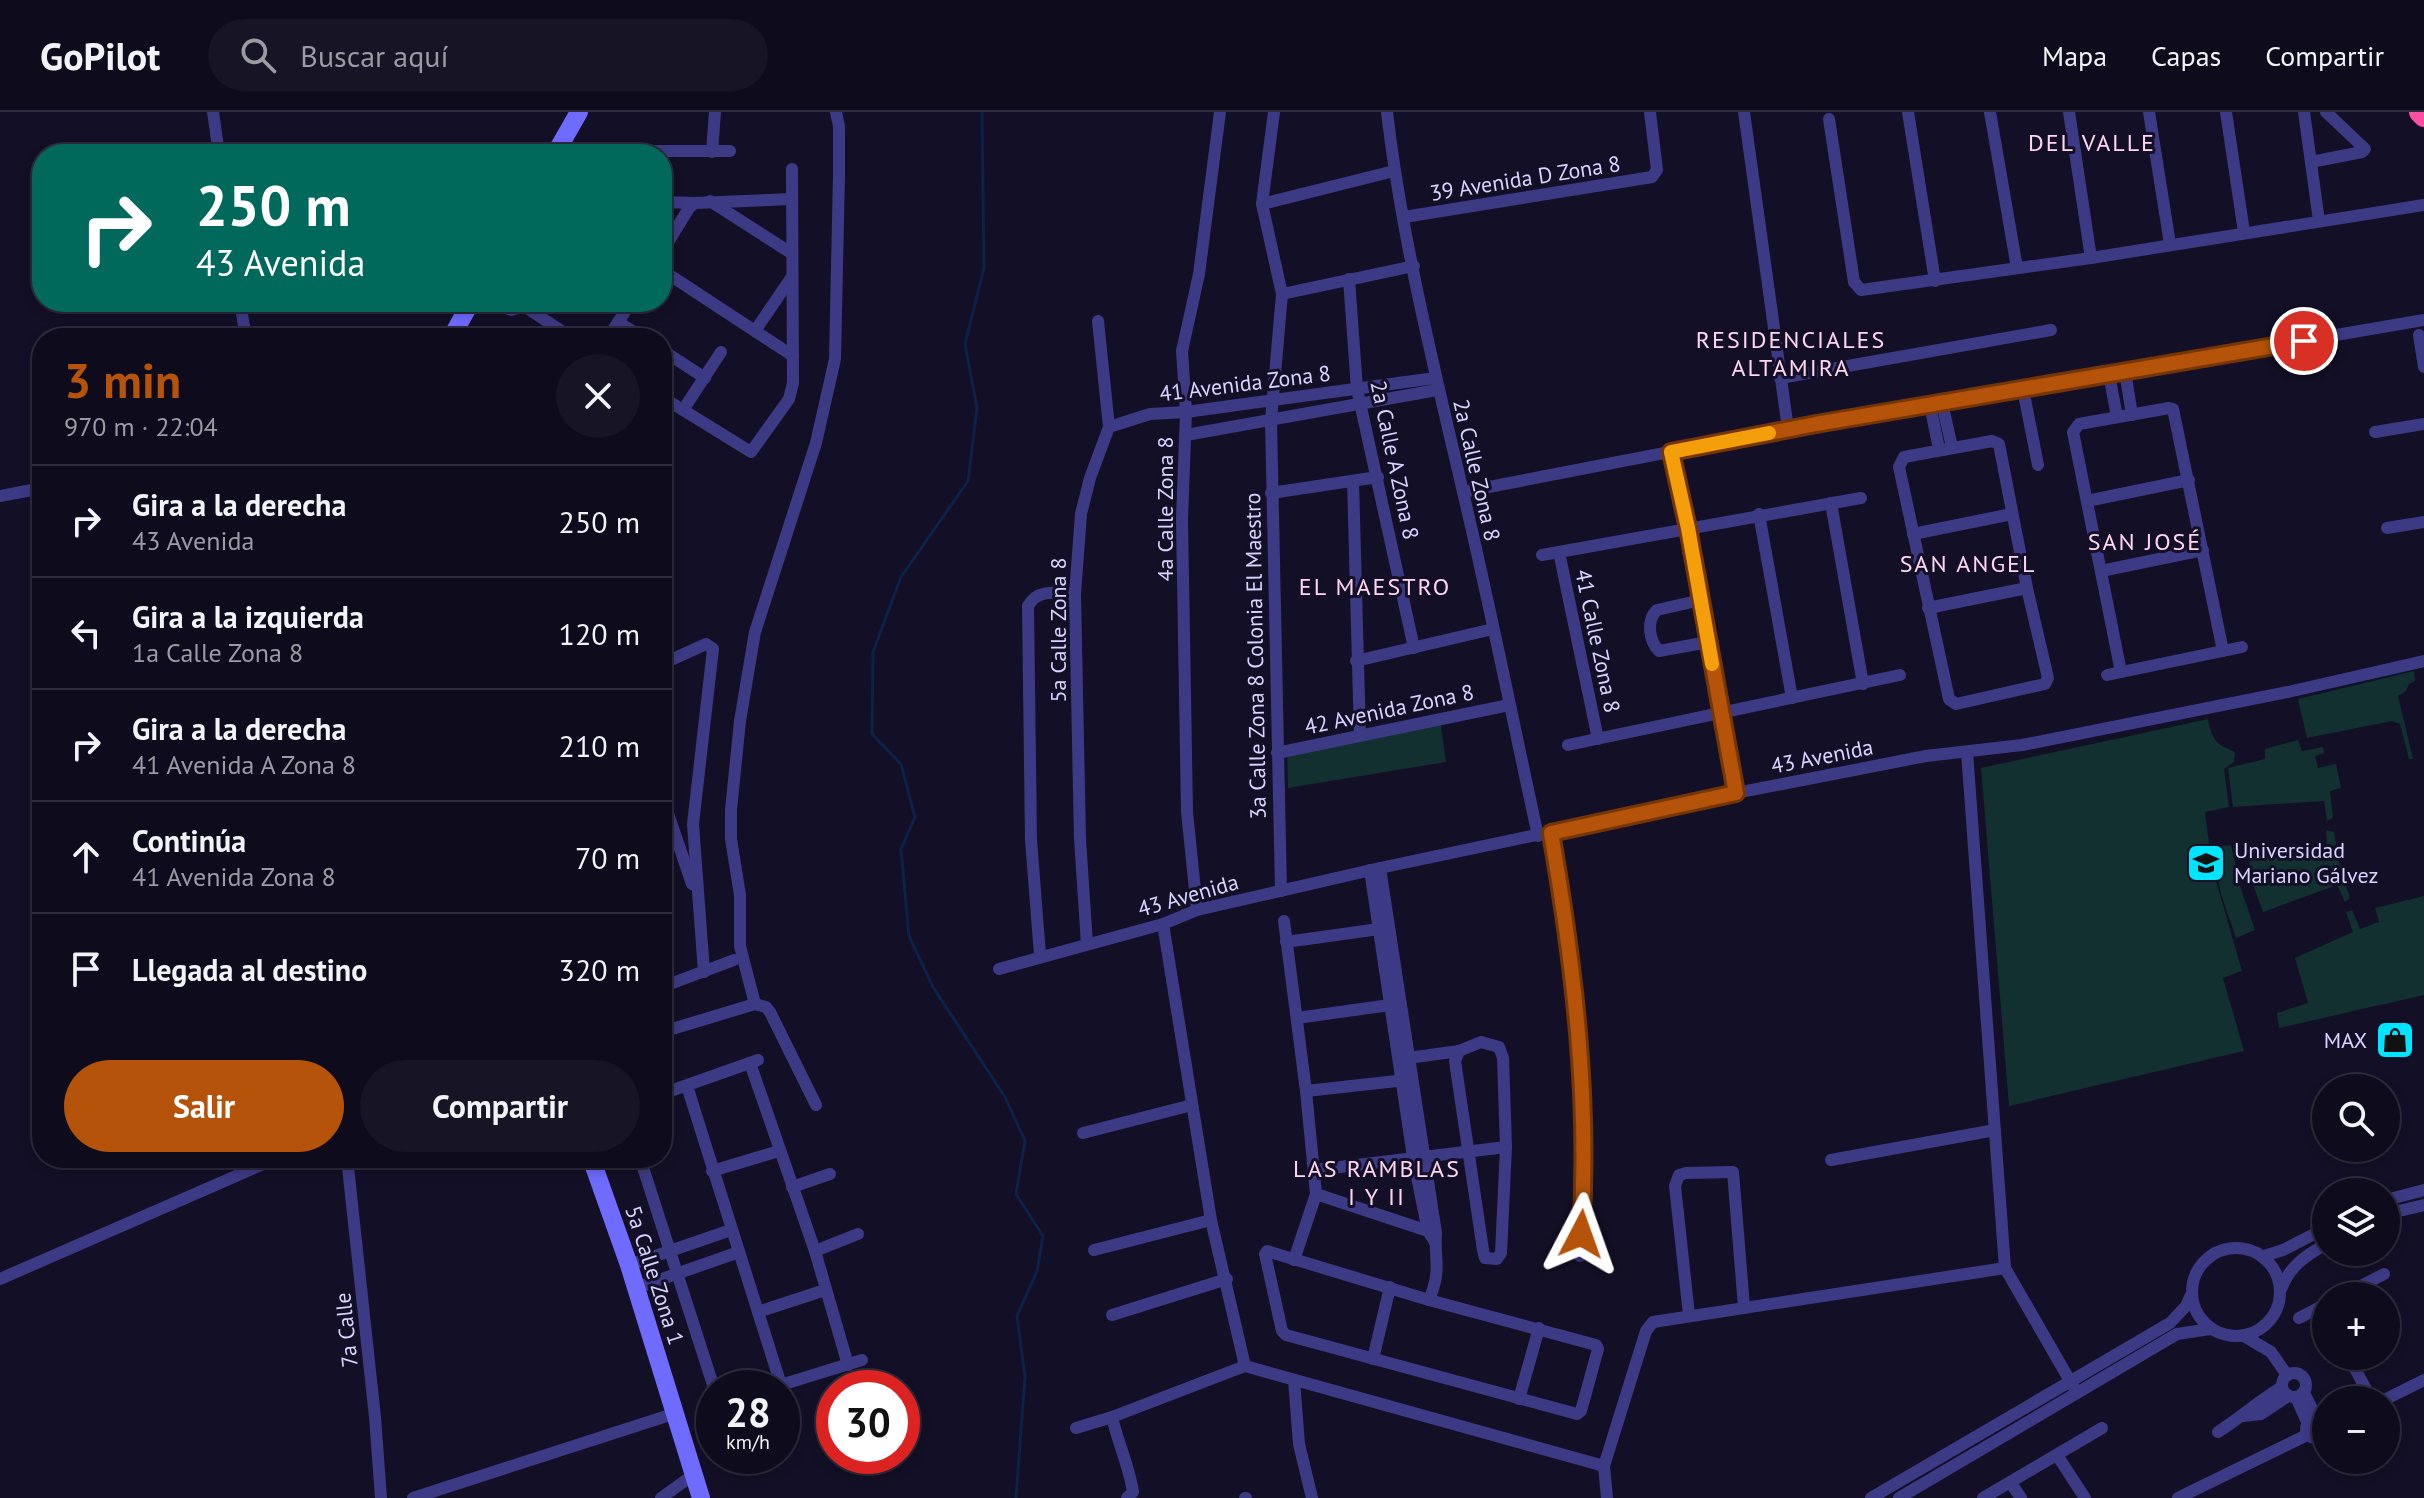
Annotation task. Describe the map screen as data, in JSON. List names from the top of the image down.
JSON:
{
  "streets": {
    "street": [
      "39 Avenida D Zona 8",
      "41 Avenida Zona 8",
      "2a Calle A Zona 8",
      "2a Calle Zona 8",
      "4a Calle Zona 8",
      "5a Calle Zona 8",
      "41 Calle Zona 8",
      "3a Calle Zona 8 Colonia El Maestro",
      "42 Avenida Zona 8",
      "43 Avenida",
      "5a Calle Zona 1",
      "7a Calle"
    ]
  },
  "crossings": [
    ["39 Avenida D Zona 8", "2a Calle Zona 8"],
    ["41 Avenida Zona 8", "2a Calle A Zona 8"],
    ["41 Avenida Zona 8", "2a Calle Zona 8"],
    ["41 Avenida Zona 8", "4a Calle Zona 8"],
    ["41 Avenida Zona 8", "5a Calle Zona 8"],
    ["41 Avenida Zona 8", "3a Calle Zona 8 Colonia El Maestro"],
    ["2a Calle Zona 8", "42 Avenida Zona 8"],
    ["2a Calle Zona 8", "43 Avenida"],
    ["4a Calle Zona 8", "43 Avenida"],
    ["5a Calle Zona 8", "43 Avenida"],
    ["3a Calle Zona 8 Colonia El Maestro", "42 Avenida Zona 8"],
    ["3a Calle Zona 8 Colonia El Maestro", "43 Avenida"]
  ],
  "districts": [
    "DEL VALLE",
    "RESIDENCIALES ALTAMIRA",
    "SAN JOSÉ",
    "SAN ANGEL",
    "EL MAESTRO",
    "LAS RAMBLAS I Y II"
  ],
  "places": {
    "school or university": ["Universidad Mariano Gálvez"],
    "shop": ["MAX"]
  },
  "page": {
    "header": "GoPilot",
    "search": "Buscar aquí",
    "nav": ["Mapa", "Capas", "Compartir"],
    "turn": ["250 m", "43 Avenida"],
    "heading": ["3 min", "970 m · 22:04"],
    "list": [
      {
        "name": "Gira a la derecha",
        "note": "43 Avenida",
        "value": "250 m"
      },
      {
        "name": "Gira a la izquierda",
        "note": "1a Calle Zona 8",
        "value": "120 m"
      },
      {
        "name": "Gira a la derecha",
        "note": "41 Avenida A Zona 8",
        "value": "210 m"
      },
      {
        "name": "Continúa",
        "note": "41 Avenida Zona 8",
        "value": "70 m"
      },
      {
        "name": "Llegada al destino",
        "value": "320 m"
      }
    ],
    "buttons": ["Salir", "Compartir"],
    "map_buttons": ["+", "−"],
    "speed": "28 km/h",
    "limit": "30"
  }
}
